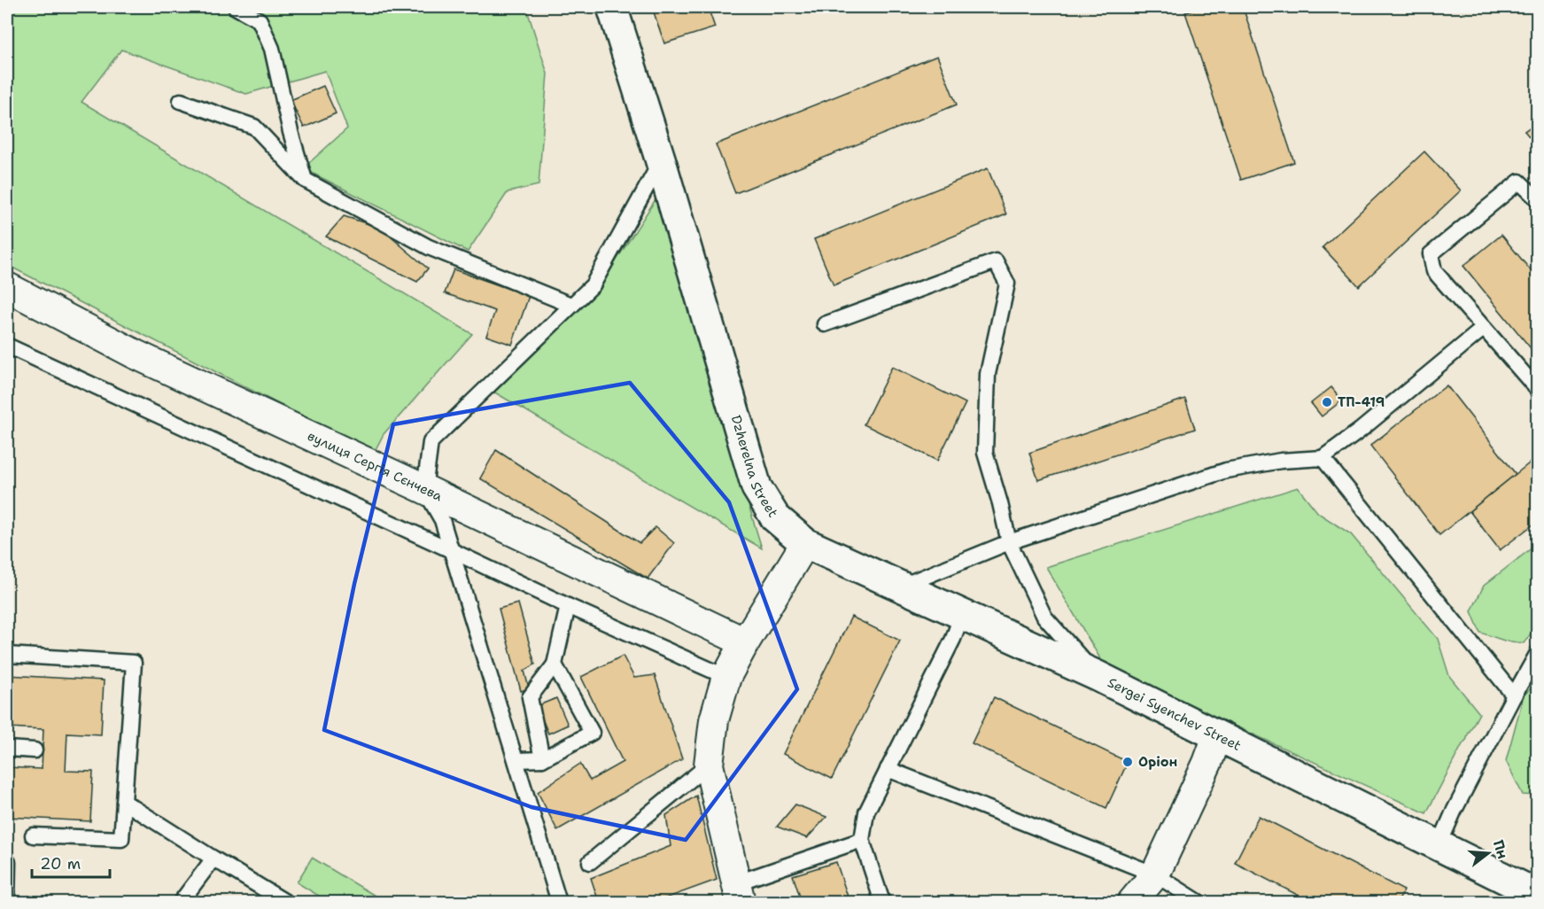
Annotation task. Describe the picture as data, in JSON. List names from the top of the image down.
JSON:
{
  "streets": {
    "street": ["Dzherelna Street", "вулиця Сергія Сєнчева", "Sergei Syenchev Street"]
  },
  "crossings": [
    ["Dzherelna Street", "Sergei Syenchev Street"]
  ],
  "places": ["ТП-419", "Оріон"],
  "scale_bar": "20 m",
  "north": "right"
}
